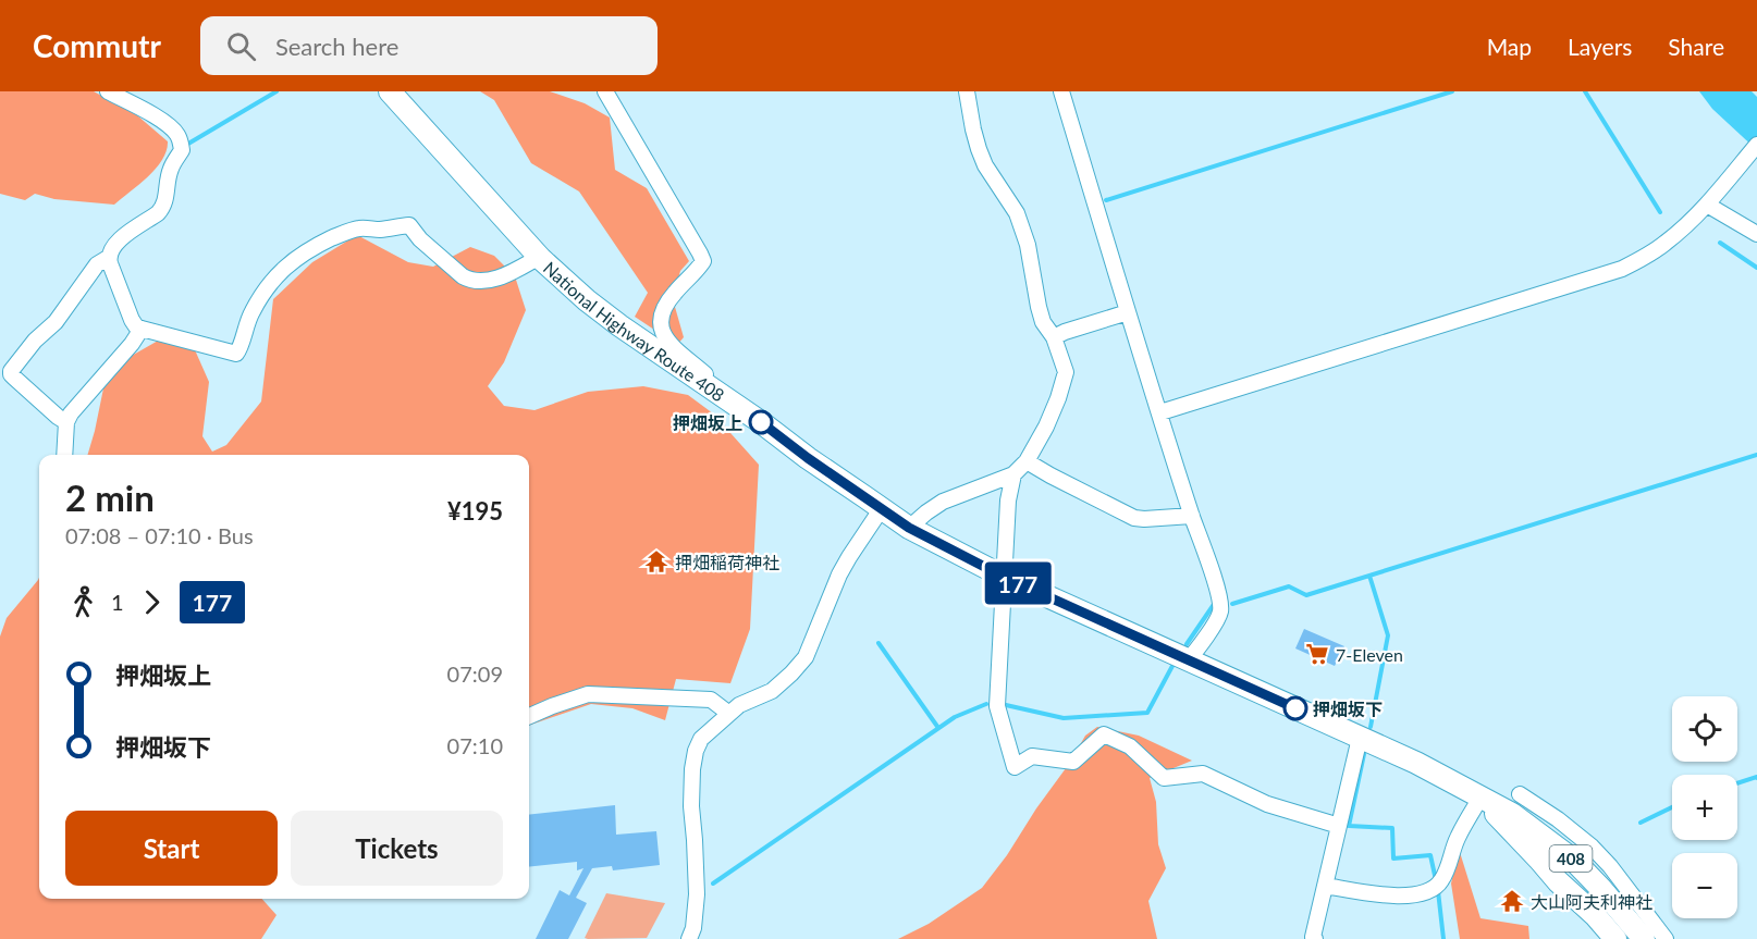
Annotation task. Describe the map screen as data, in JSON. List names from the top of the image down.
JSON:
{
  "streets": {
    "highway": ["National Highway Route 408", "408"]
  },
  "places": {
    "other": ["押畑坂上", "押畑坂下"],
    "temple": ["押畑稲荷神社", "大山阿夫利神社"],
    "supermarket": ["7-Eleven"]
  },
  "lines": ["bus line 177"],
  "page": {
    "header": "Commutr",
    "search": "Search here",
    "nav": ["Map", "Layers", "Share"],
    "on_map": "177",
    "heading": ["2 min", "07:08 – 07:10 · Bus", "¥195"],
    "legs": ["1", "177"],
    "list": [
      {
        "name": "押畑坂上",
        "value": "07:09"
      },
      {
        "name": "押畑坂下",
        "value": "07:10"
      }
    ],
    "map_buttons": ["+", "−"],
    "buttons": ["Start", "Tickets"]
  }
}
